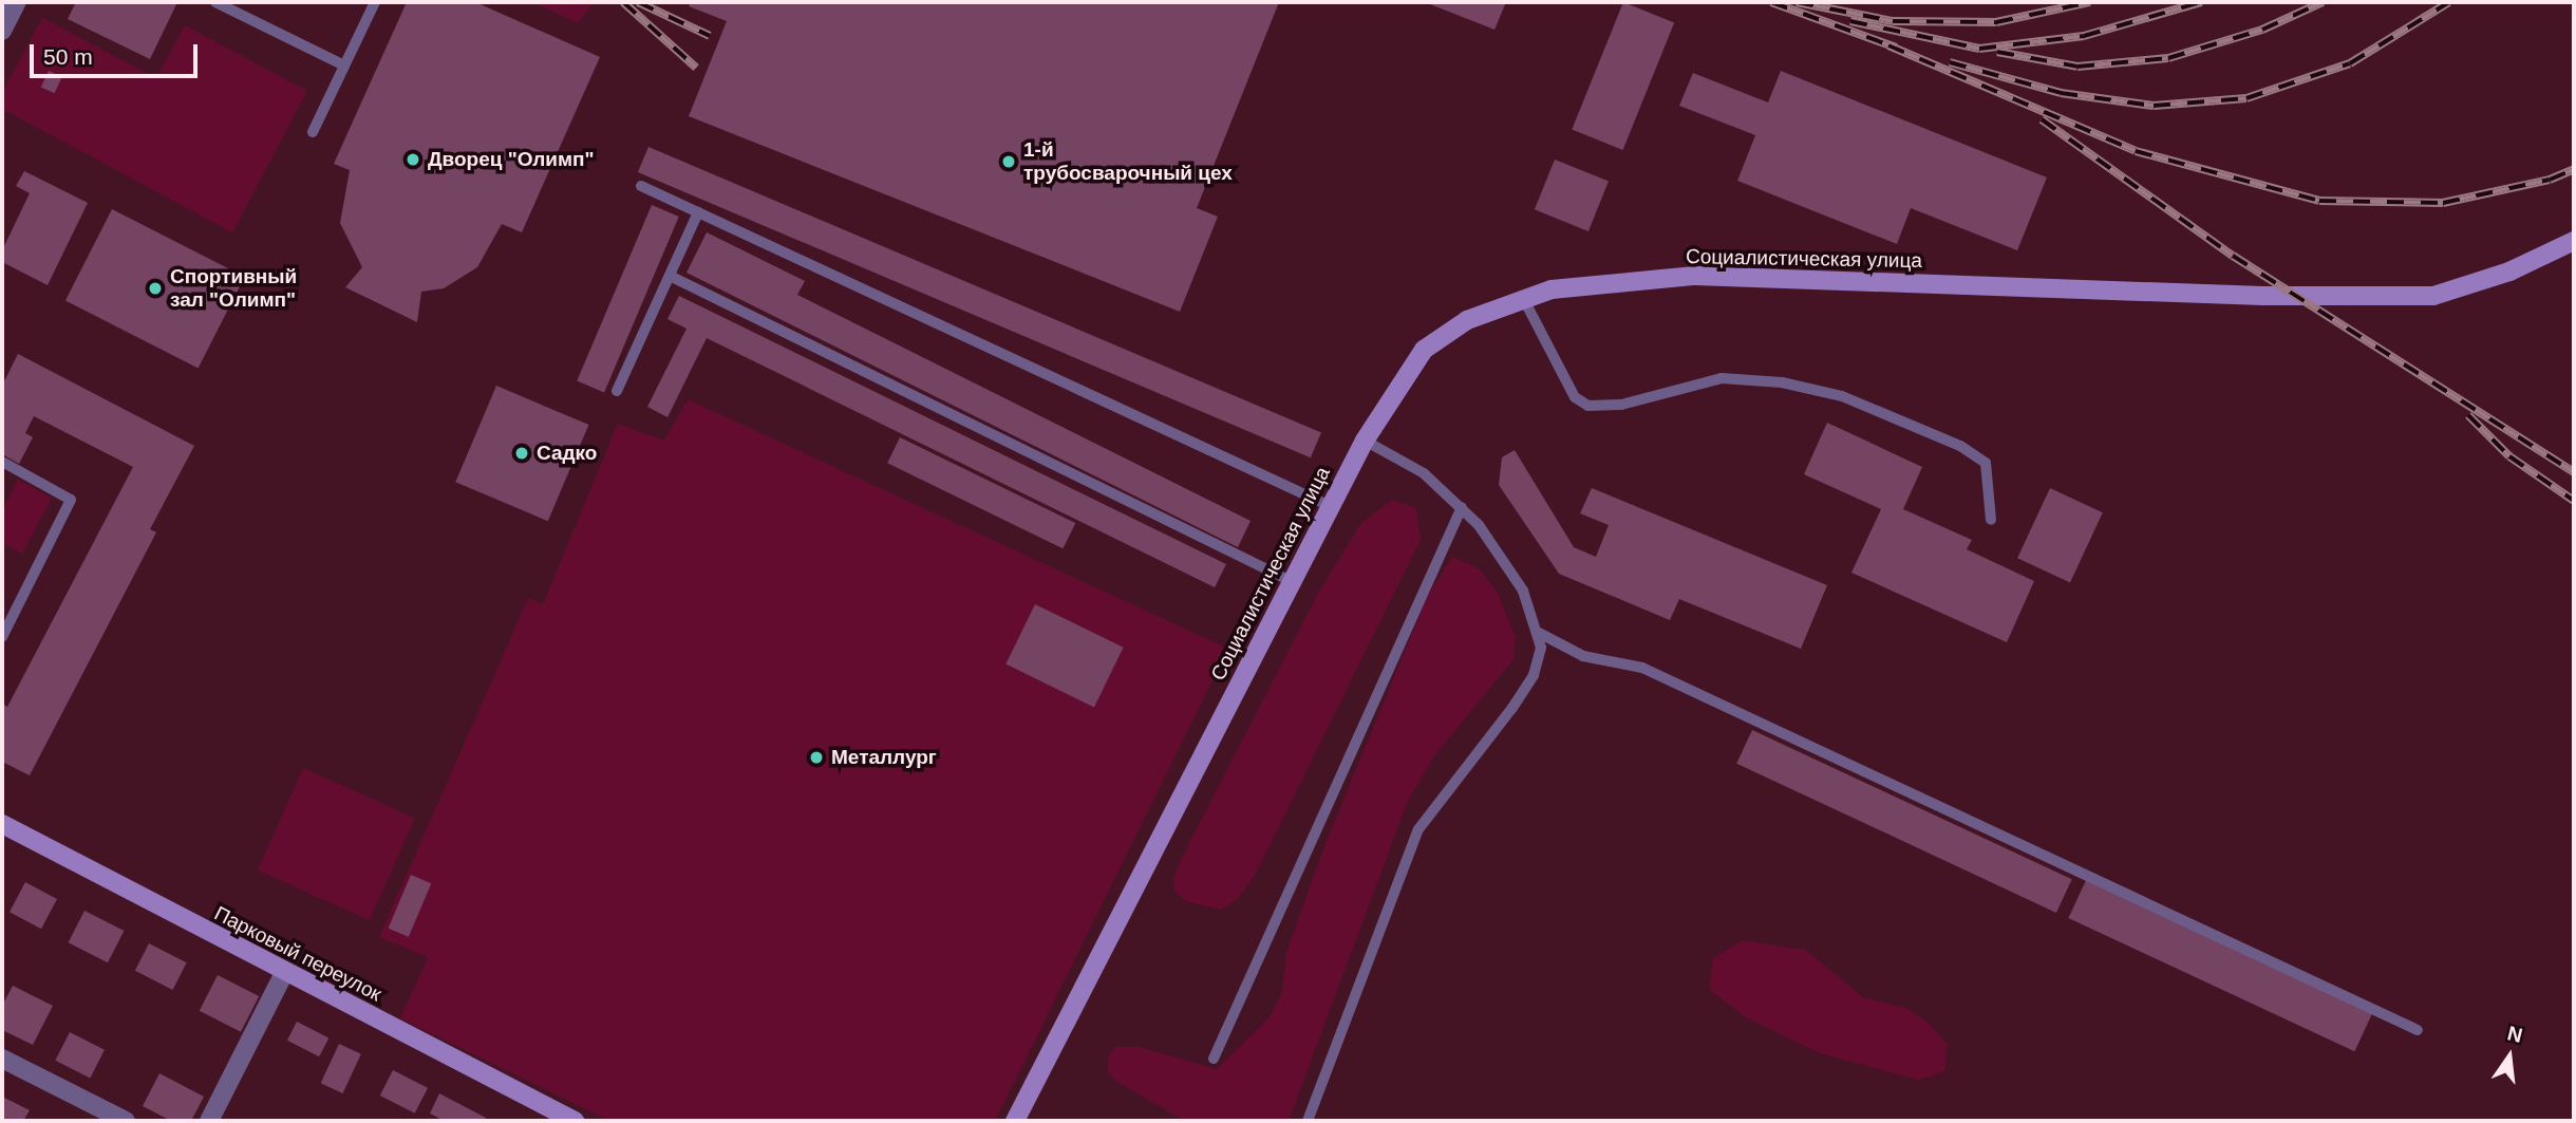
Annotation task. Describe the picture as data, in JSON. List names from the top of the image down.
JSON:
{
  "streets": {
    "street": ["Социалистическая улица", "Парковый переулок"]
  },
  "places": [
    "Дворец \"Олимп\"",
    "1-й трубосварочный цех",
    "Спортивный зал \"Олимп\"",
    "Садко",
    "Металлург"
  ],
  "scale_bar": "50 m",
  "north": "top"
}
